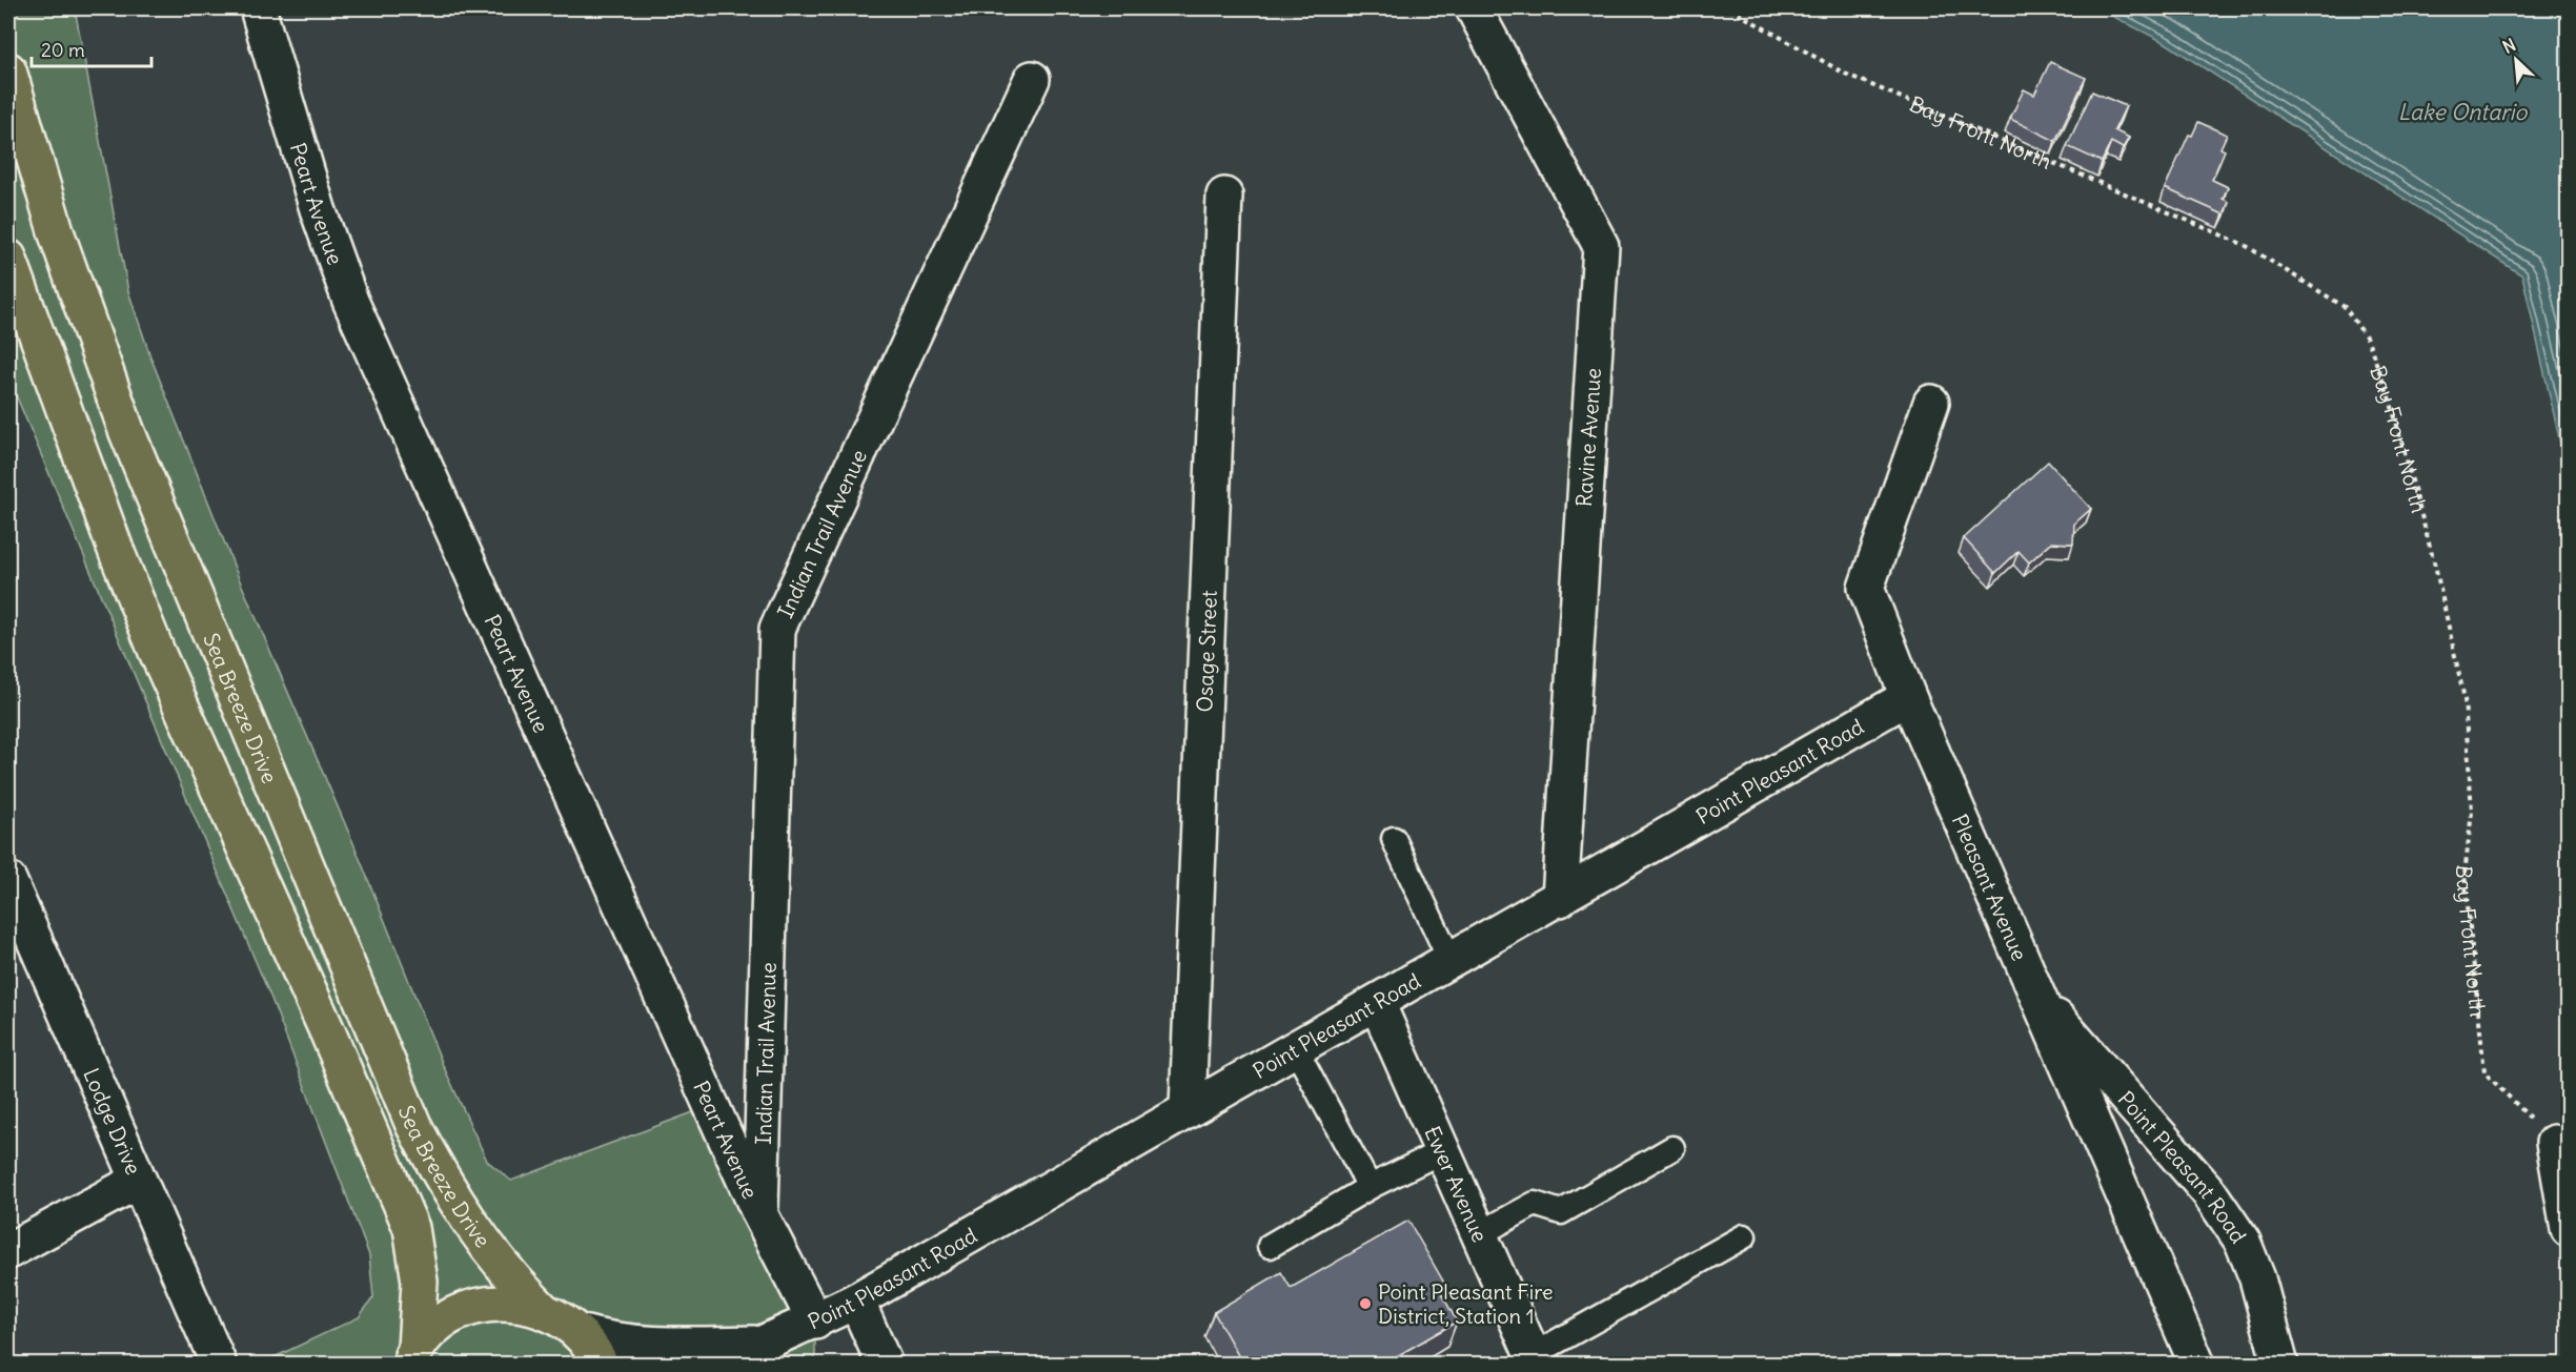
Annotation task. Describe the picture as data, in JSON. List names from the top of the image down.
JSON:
{
  "streets": {
    "main road": ["Sea Breeze Drive"],
    "street": [
      "Peart Avenue",
      "Ravine Avenue",
      "Indian Trail Avenue",
      "Osage Street",
      "Point Pleasant Road",
      "Pleasant Avenue",
      "Lodge Drive",
      "Ewer Avenue"
    ],
    "path": ["Bay Front North"]
  },
  "crossings": [
    ["Peart Avenue", "Indian Trail Avenue"],
    ["Peart Avenue", "Point Pleasant Road"],
    ["Ravine Avenue", "Point Pleasant Road"],
    ["Osage Street", "Point Pleasant Road"],
    ["Point Pleasant Road", "Pleasant Avenue"],
    ["Point Pleasant Road", "Ewer Avenue"]
  ],
  "water": ["Lake Ontario"],
  "places": ["Point Pleasant Fire District, Station 1"],
  "scale_bar": "20 m",
  "north": "top left"
}
